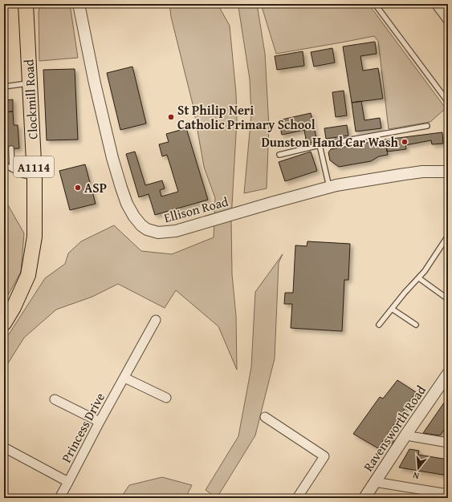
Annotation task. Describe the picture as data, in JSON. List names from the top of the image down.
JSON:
{
  "streets": {
    "main road": ["Clockmill Road", "A1114"],
    "street": ["Ellison Road", "Princess Drive", "Ravensworth Road"]
  },
  "places": ["St Philip Neri Catholic Primary School", "Dunston Hand Car Wash", "ASP"],
  "north": "bottom"
}
